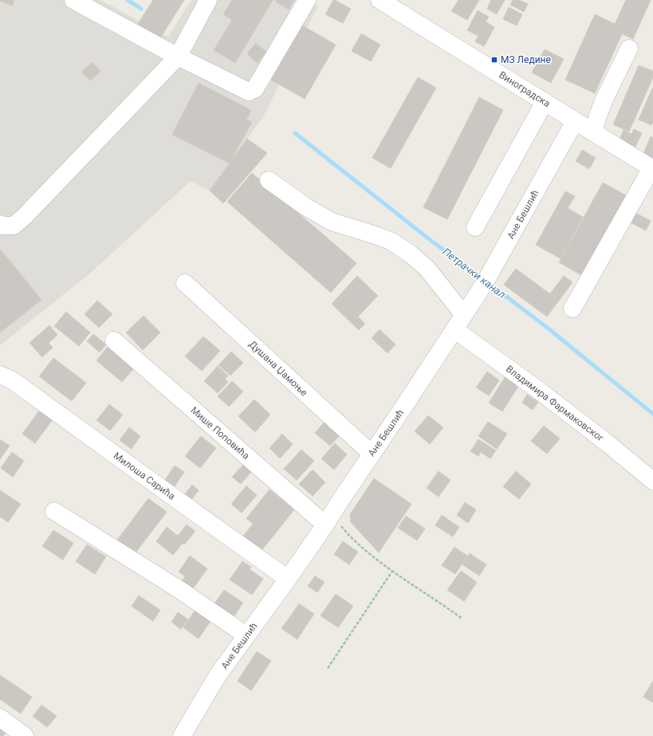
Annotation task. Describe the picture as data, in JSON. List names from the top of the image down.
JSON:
{
  "streets": {
    "street": [
      "Виноградска",
      "Ане Бешлић",
      "Душана Џамоње",
      "Владимира Фармаковског",
      "Мише Поповића",
      "Милоша Сарића"
    ]
  },
  "crossings": [
    ["Виноградска", "Ане Бешлић"],
    ["Ане Бешлић", "Душана Џамоње"],
    ["Ане Бешлић", "Владимира Фармаковског"],
    ["Ане Бешлић", "Мише Поповића"],
    ["Ане Бешлић", "Милоша Сарића"]
  ],
  "water": ["Петрачки канал"],
  "places": {
    "transit": ["МЗ Ледине"]
  }
}
